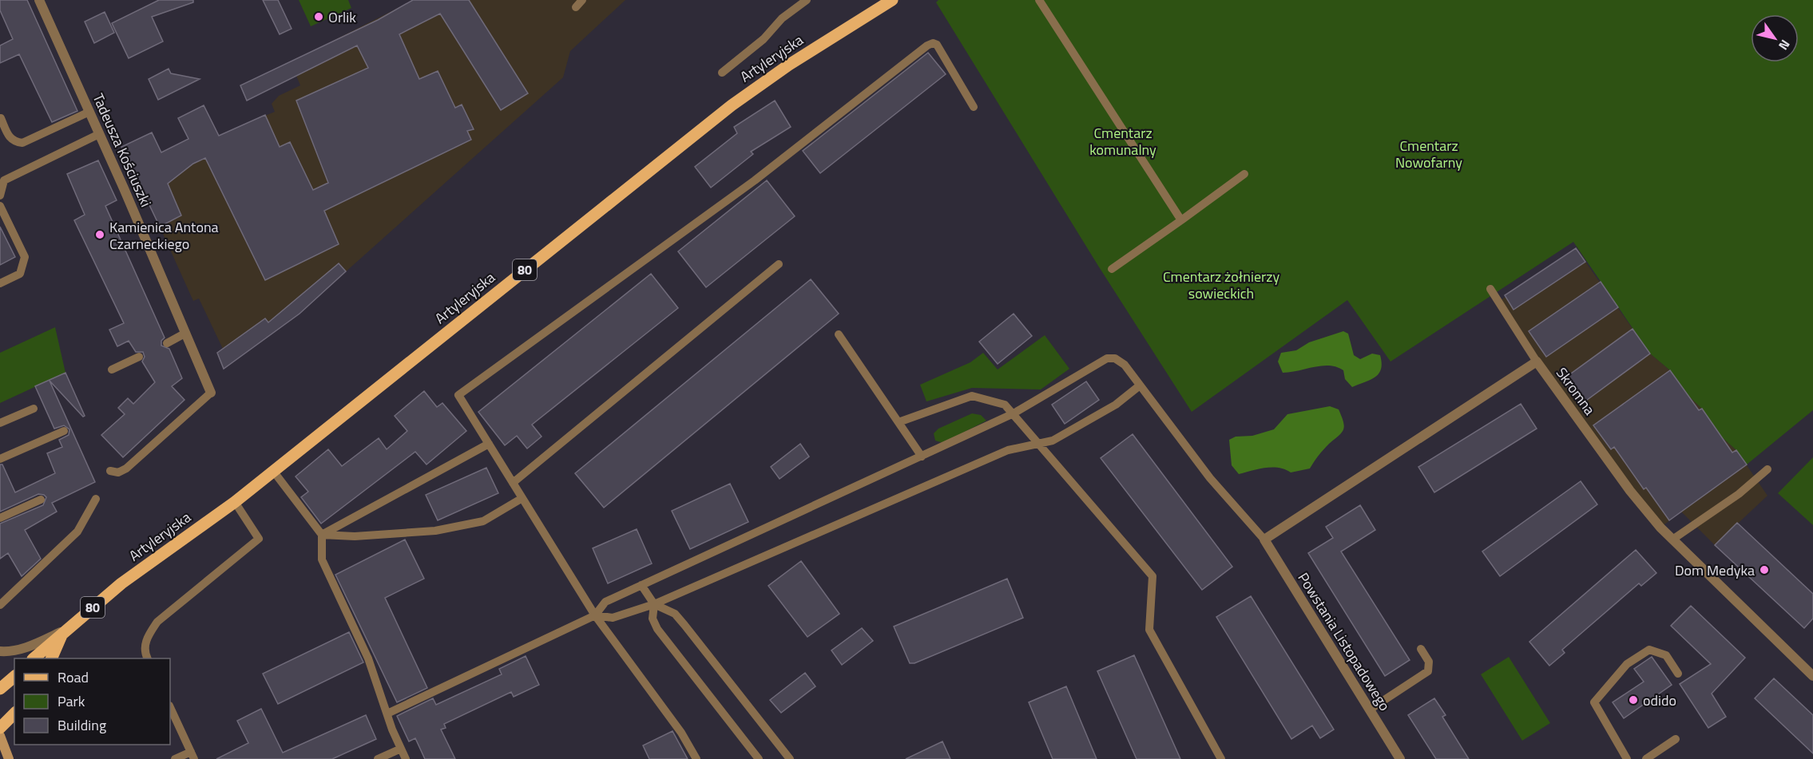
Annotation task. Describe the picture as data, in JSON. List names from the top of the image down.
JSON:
{
  "streets": {
    "main road": ["Artyleryjska", "80"],
    "street": ["Tadeusza Kościuszki", "Skromna", "Powstania Listopadowego"]
  },
  "crossings": [
    ["Skromna", "Powstania Listopadowego"]
  ],
  "parks": ["Cmentarz komunalny", "Cmentarz Nowofarny", "Cmentarz żołnierzy sowieckich"],
  "places": [
    "Orlik",
    "Kamienica Antona Czarneckiego",
    "Dom Medyka",
    "odido"
  ],
  "legend": ["Road", "Park", "Building"],
  "north": "bottom right"
}
